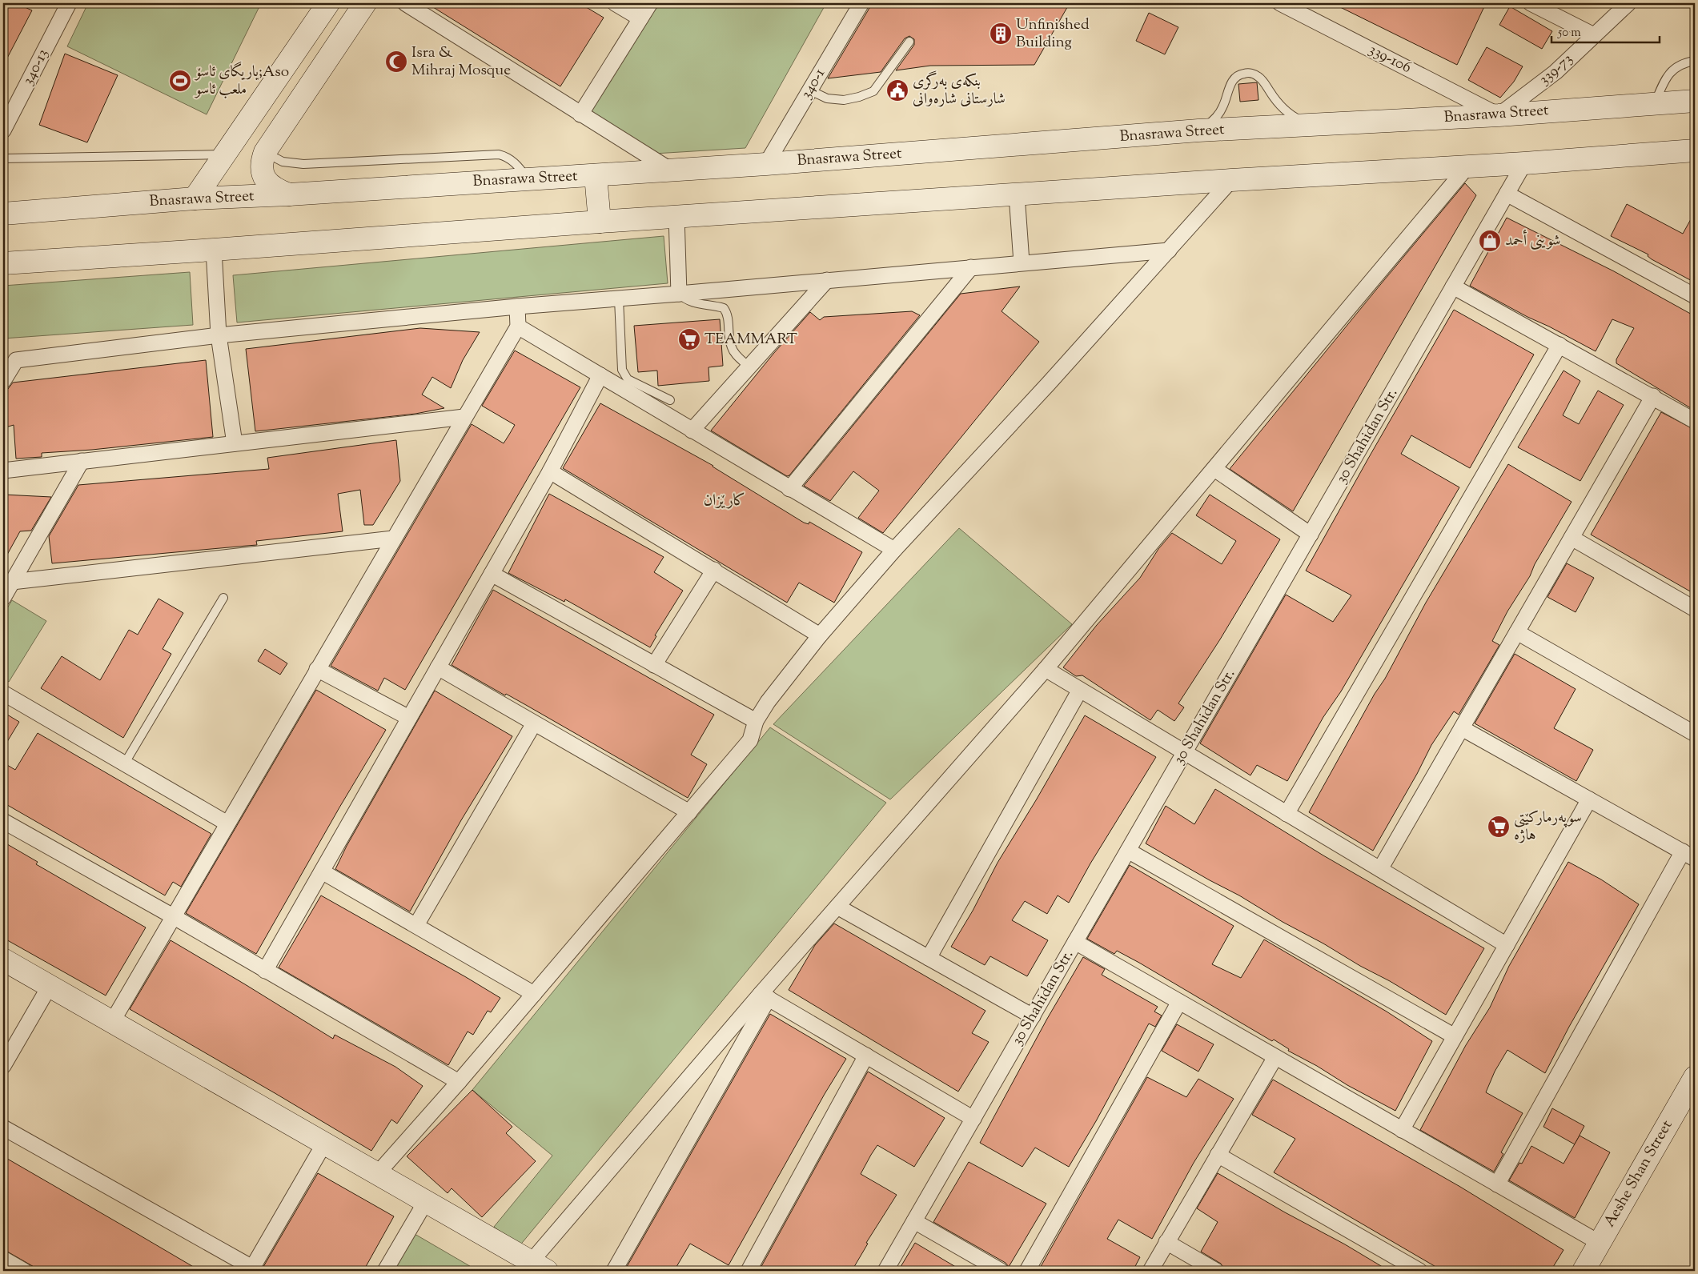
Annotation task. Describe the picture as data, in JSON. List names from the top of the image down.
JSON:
{
  "streets": {
    "main road": ["Bnasrawa Street", "Aeshe Shan Street"],
    "street": [
      "339-106",
      "340-13",
      "339-73",
      "340-1",
      "30 Shahidan Str."
    ]
  },
  "crossings": [
    ["339-106", "339-73"],
    ["339-106", "Bnasrawa Street"],
    ["339-73", "Bnasrawa Street"],
    ["340-1", "Bnasrawa Street"]
  ],
  "districts": ["کارێزان"],
  "places": {
    "building": ["Unfinished Building"],
    "mosque": ["Isra & Mihraj Mosque"],
    "sports": ["یاریگای ئاسۆ;Aso ملعب ئاسو"],
    "public building": ["بنكەی بەرگری شارستانی شارەوانی"],
    "shop": ["شوینی أحمد"],
    "supermarket": ["TEAMMART", "سوپەرمارکێتی هاژە"]
  },
  "scale_bar": "50 m"
}
